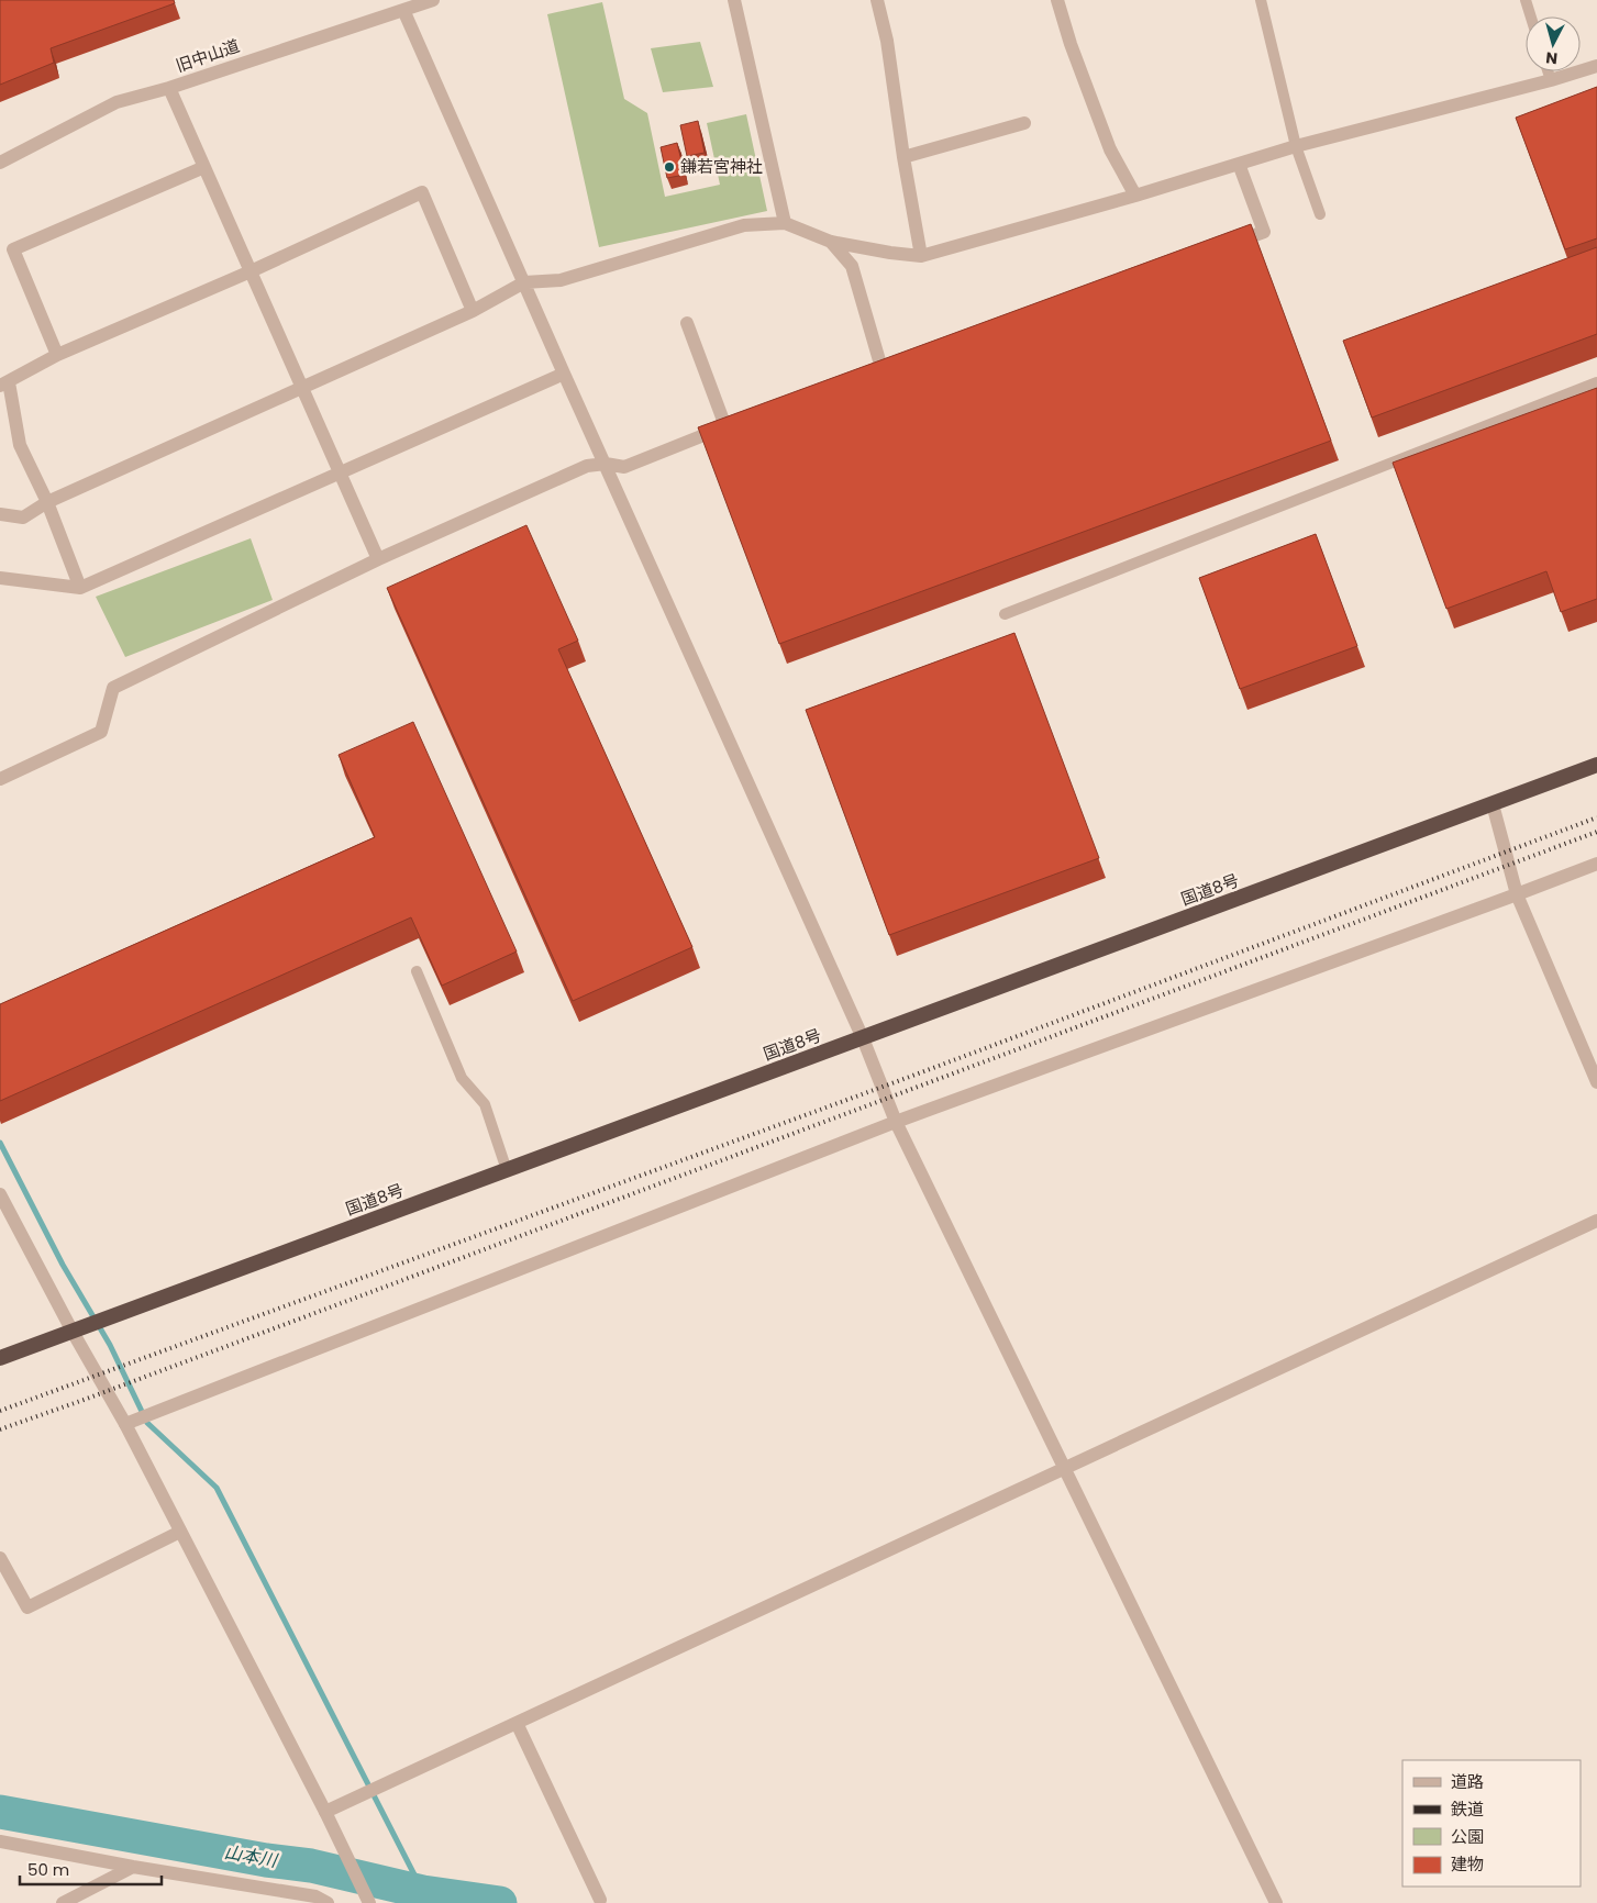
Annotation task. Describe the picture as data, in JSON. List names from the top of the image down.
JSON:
{
  "streets": {
    "highway": ["国道8号"],
    "street": ["旧中山道"]
  },
  "water": ["山本川"],
  "places": ["鎌若宮神社"],
  "legend": [
    "道路",
    "鉄道",
    "公園",
    "建物"
  ],
  "scale_bar": "50 m",
  "north": "bottom"
}
